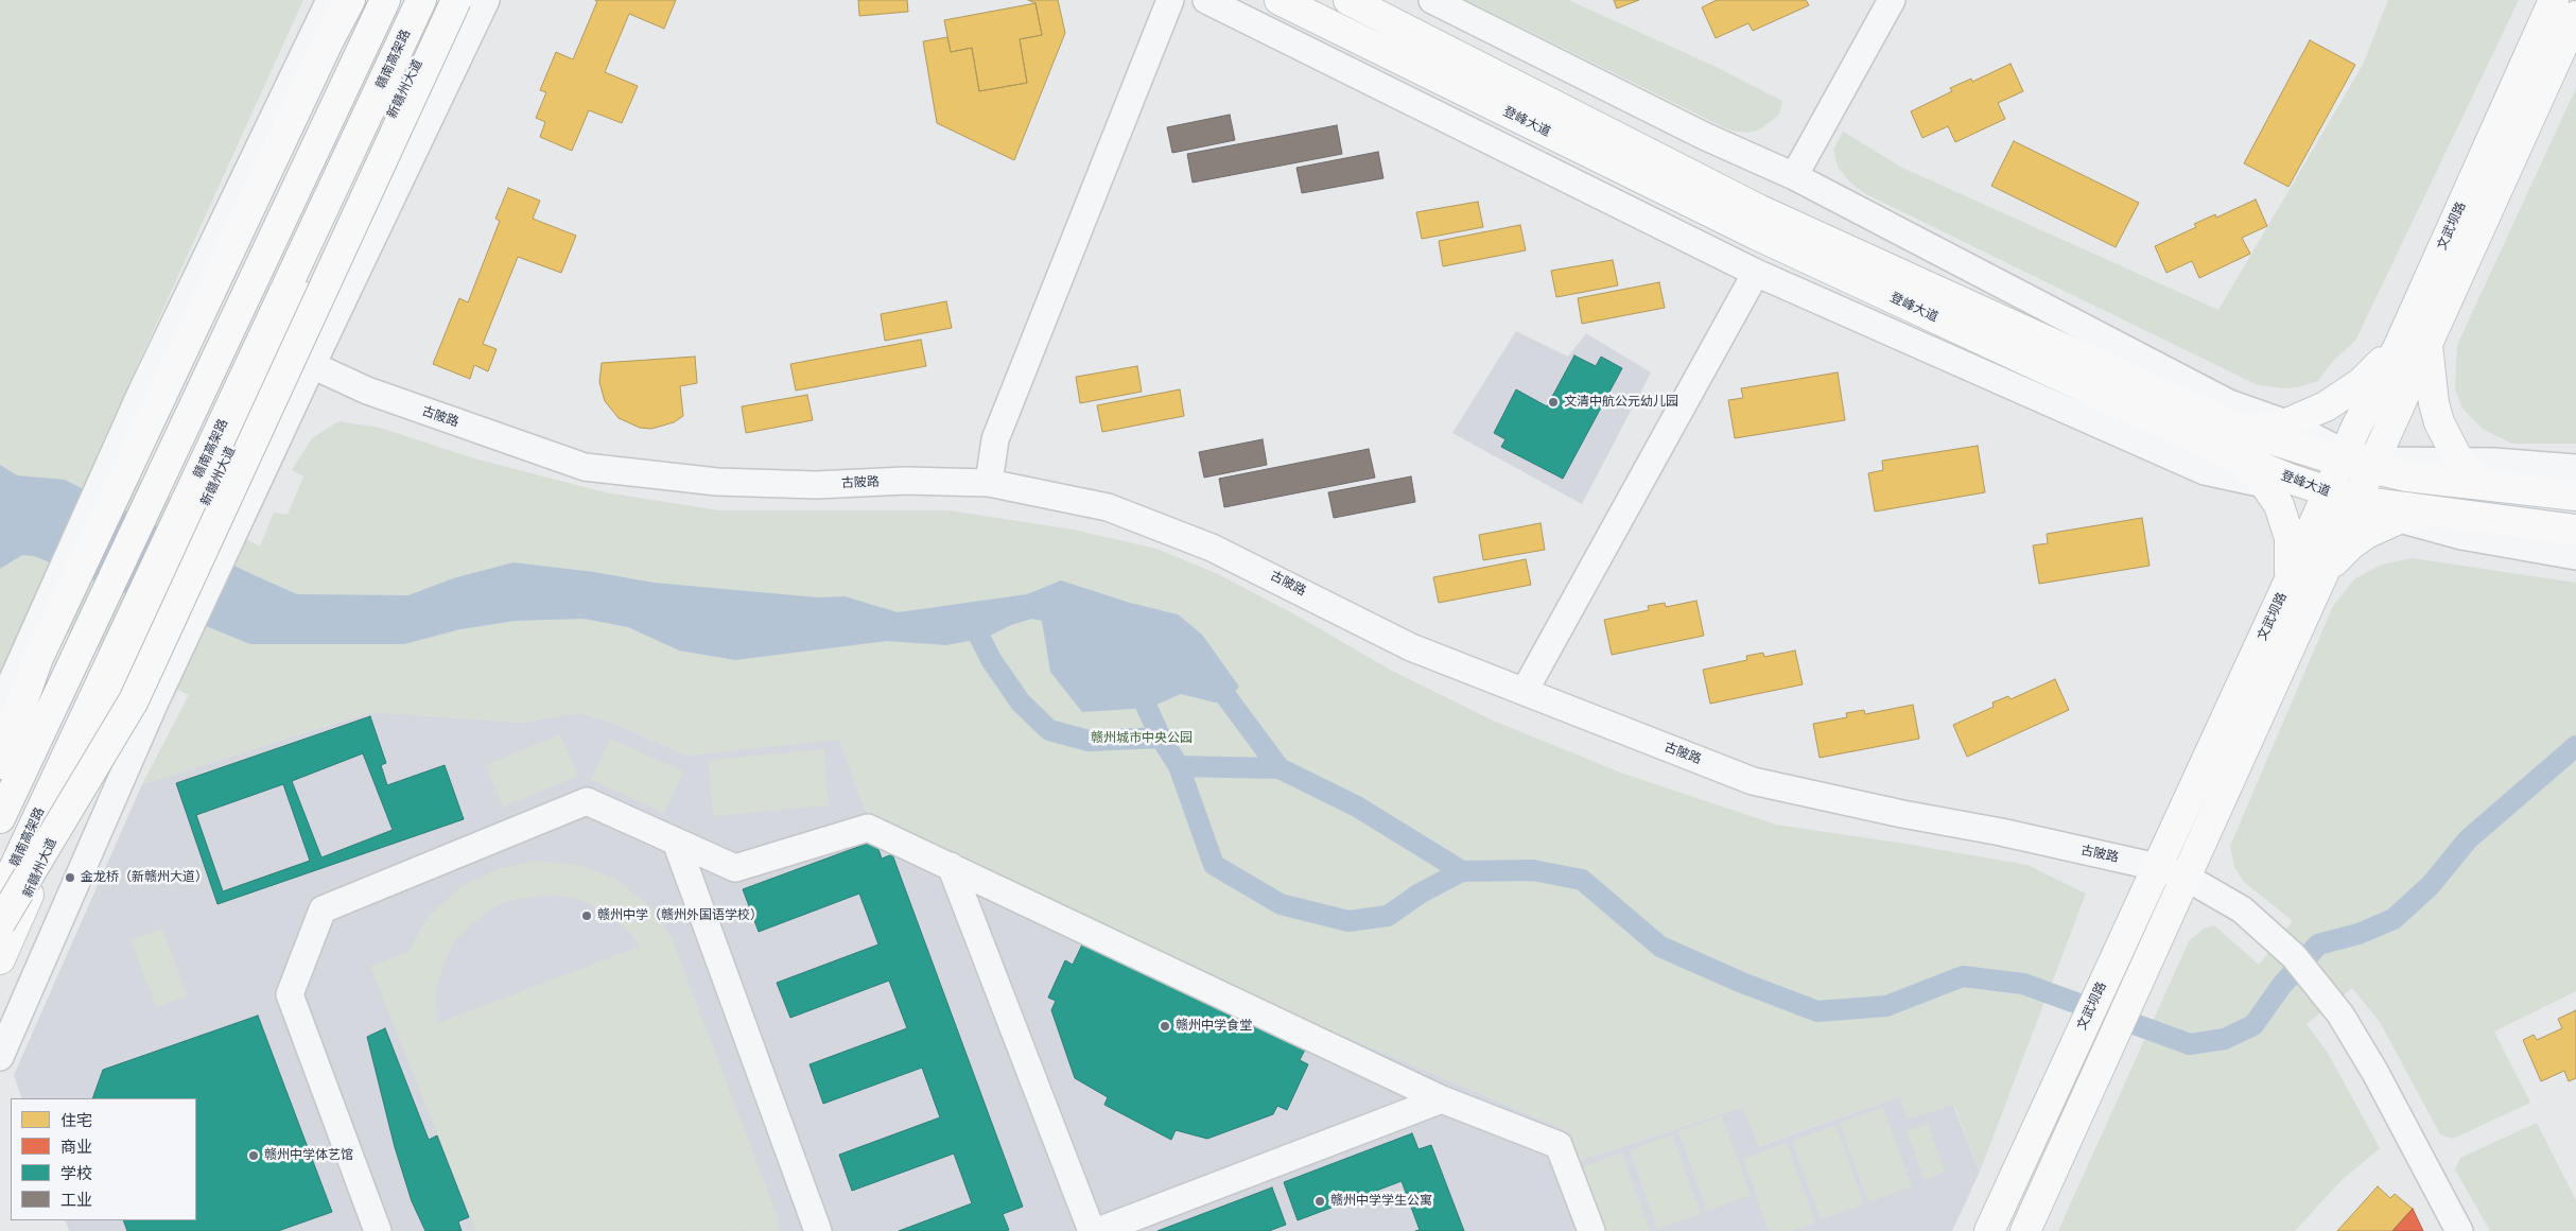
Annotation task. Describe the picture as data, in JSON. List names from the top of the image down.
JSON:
{
  "streets": {
    "main road": [
      "赣南高架路",
      "新赣州大道",
      "登峰大道",
      "文武坝路"
    ],
    "street": ["古陂路"]
  },
  "crossings": [
    ["登峰大道", "文武坝路"],
    ["文武坝路", "古陂路"]
  ],
  "parks": ["赣州城市中央公园"],
  "places": [
    "文清中航公元幼儿园",
    "金龙桥（新赣州大道）",
    "赣州中学（赣州外国语学校）",
    "赣州中学食堂",
    "赣州中学体艺馆",
    "赣州中学学生公寓"
  ],
  "legend": [
    "住宅",
    "商业",
    "学校",
    "工业"
  ]
}
